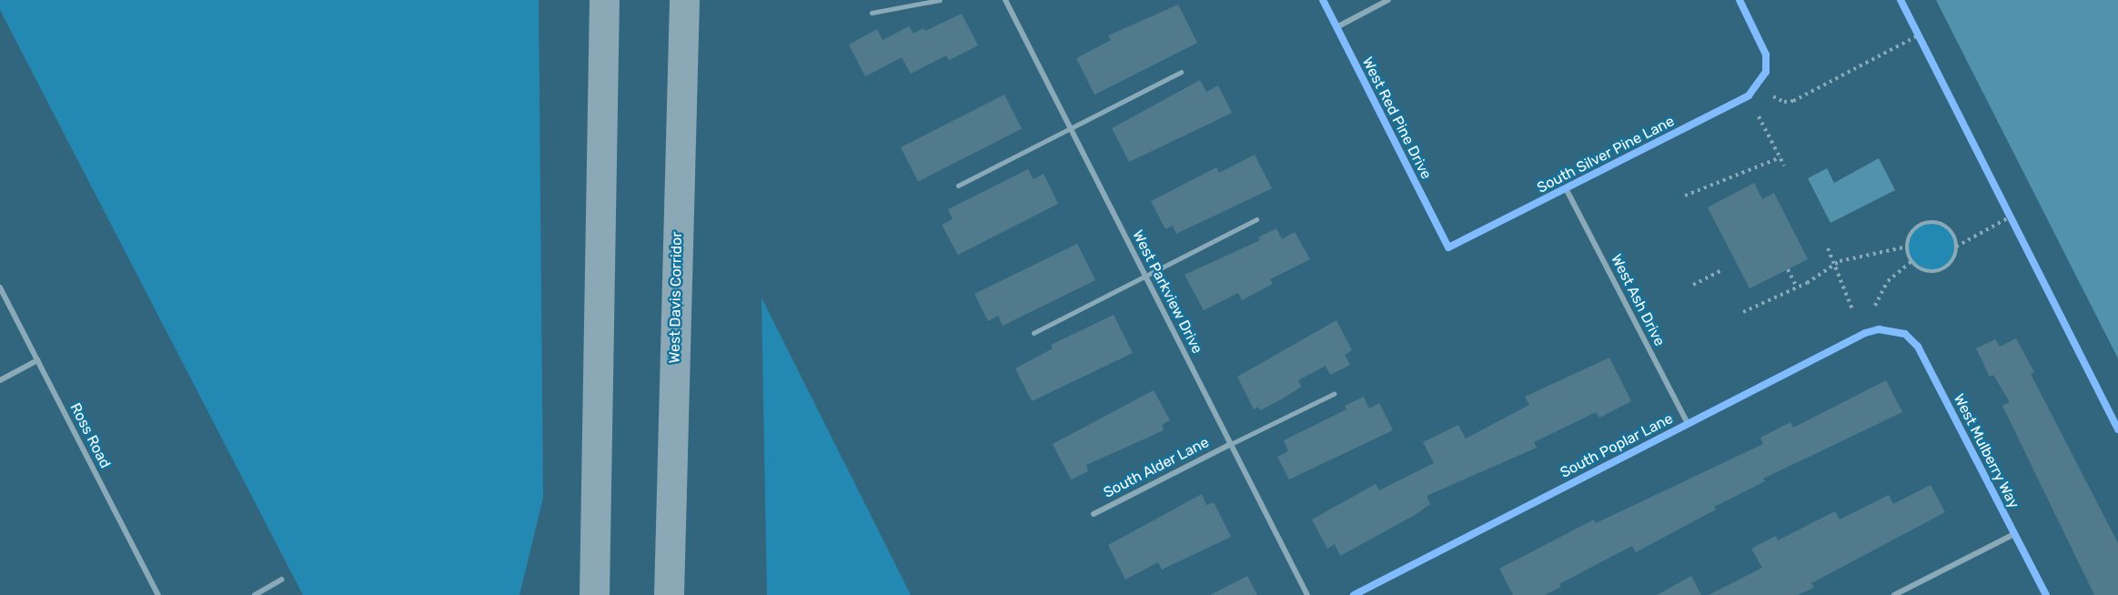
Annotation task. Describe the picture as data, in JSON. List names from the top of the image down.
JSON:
{
  "streets": {
    "highway": ["West Davis Corridor"],
    "street": [
      "West Red Pine Drive",
      "South Silver Pine Lane",
      "West Parkview Drive",
      "West Ash Drive",
      "Ross Road",
      "South Poplar Lane",
      "West Mulberry Way",
      "South Alder Lane"
    ]
  },
  "crossings": [
    ["West Red Pine Drive", "South Silver Pine Lane"],
    ["South Silver Pine Lane", "West Ash Drive"],
    ["West Parkview Drive", "South Alder Lane"],
    ["West Ash Drive", "South Poplar Lane"],
    ["South Poplar Lane", "West Mulberry Way"]
  ]
}
